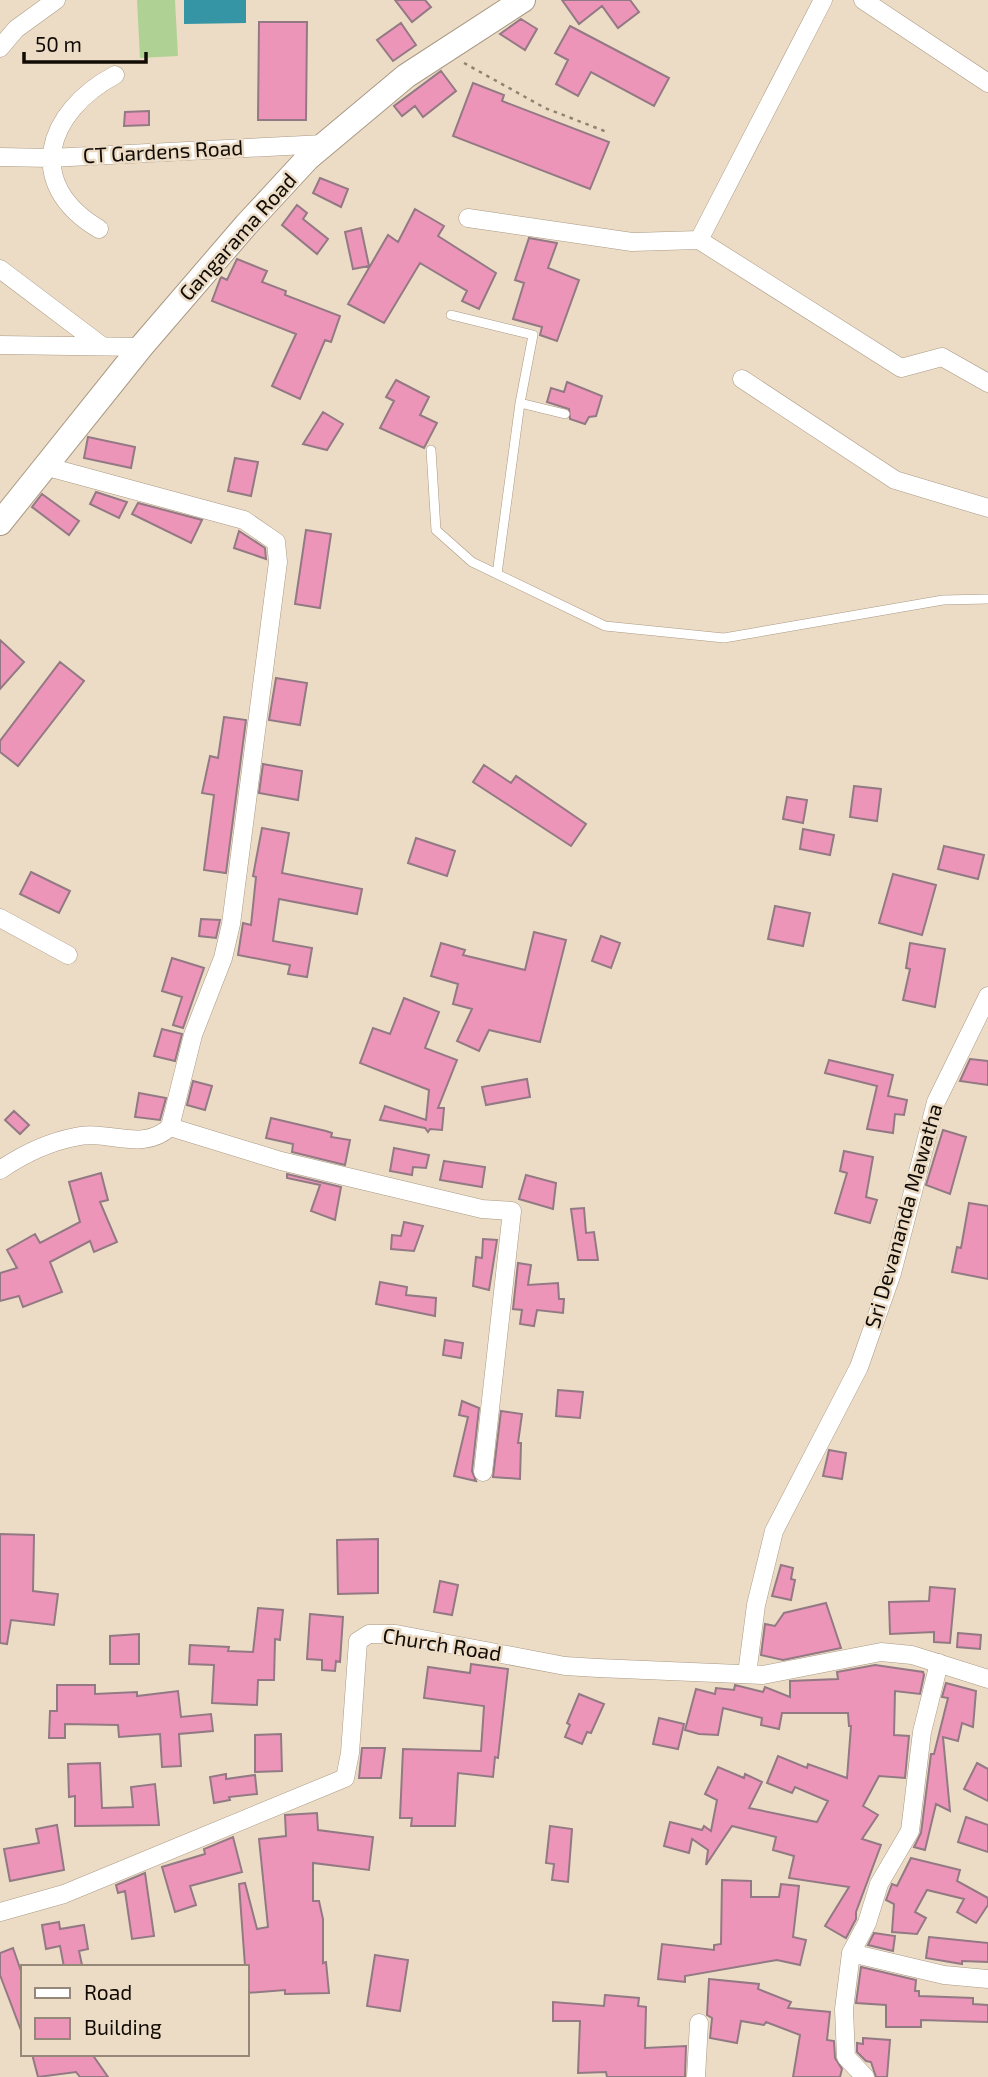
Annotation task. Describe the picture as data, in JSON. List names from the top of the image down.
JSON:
{
  "streets": {
    "street": [
      "CT Gardens Road",
      "Gangarama Road",
      "Sri Devananda Mawatha",
      "Church Road"
    ]
  },
  "crossings": [
    ["CT Gardens Road", "Gangarama Road"],
    ["Sri Devananda Mawatha", "Church Road"]
  ],
  "legend": ["Road", "Building"],
  "scale_bar": "50 m"
}
